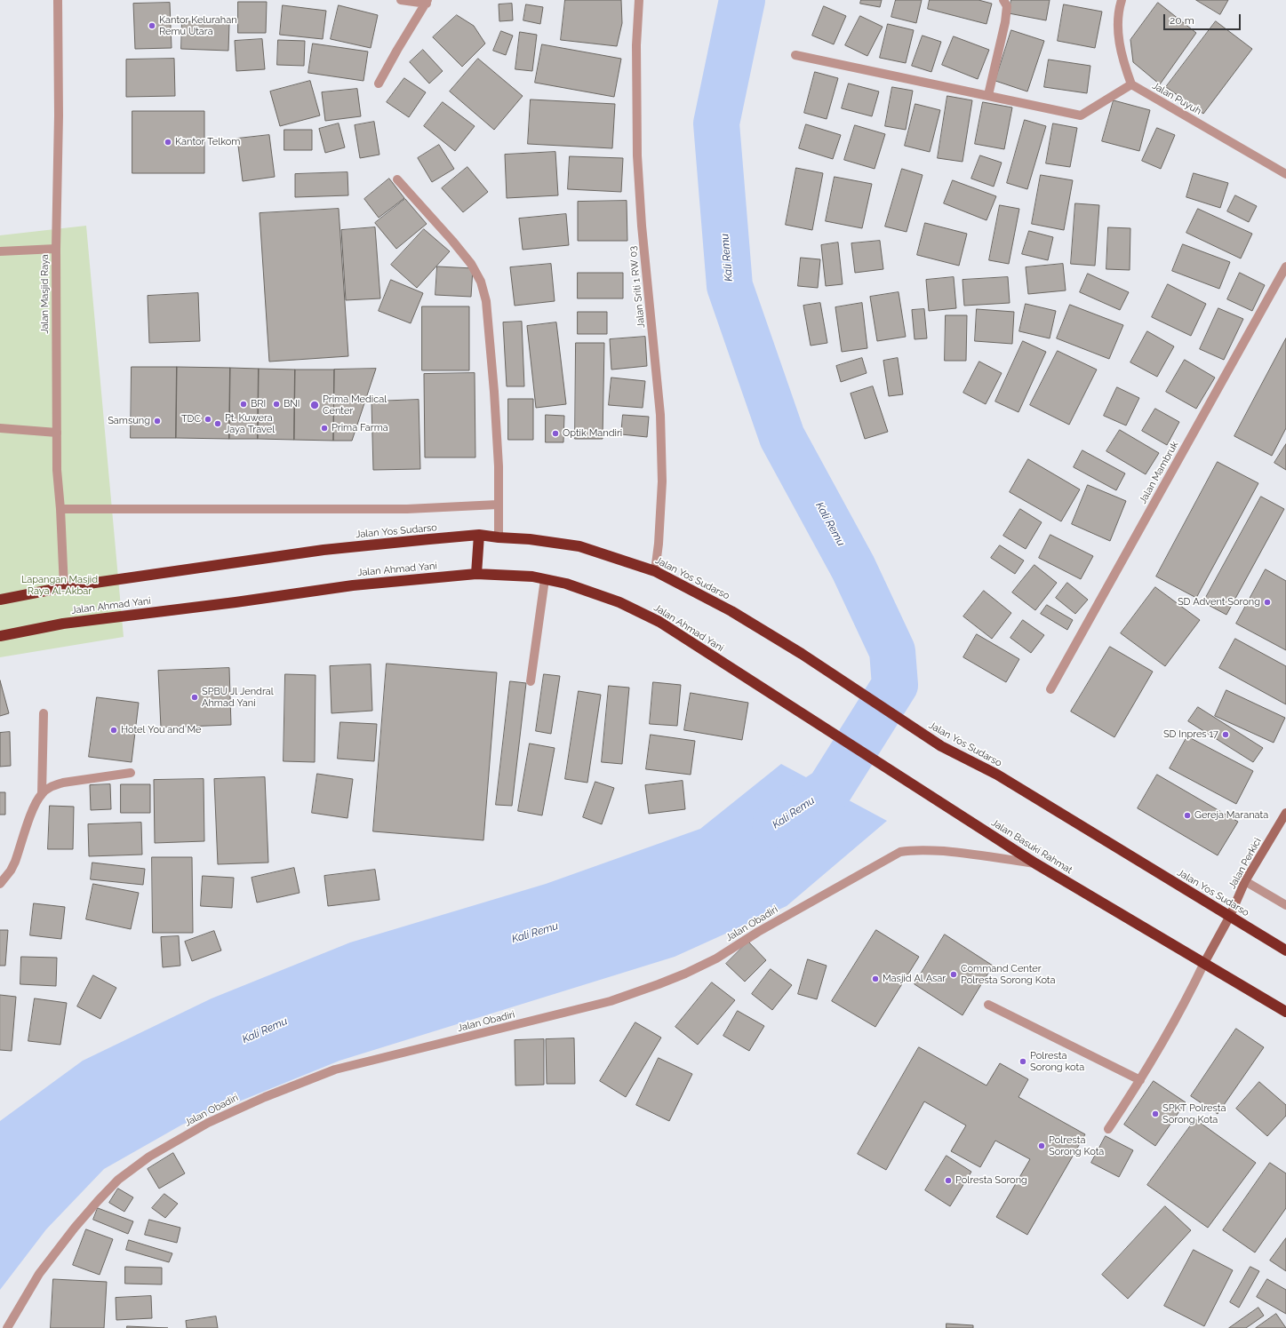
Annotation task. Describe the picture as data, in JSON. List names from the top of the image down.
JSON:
{
  "streets": {
    "highway": ["Jalan Yos Sudarso", "Jalan Ahmad Yani", "Jalan Basuki Rahmat"],
    "street": [
      "Jalan Puyuh",
      "Jalan Sriti 1 RW 03",
      "Jalan Masjid Raya",
      "Jalan Mambruk",
      "Jalan Perkici",
      "Jalan Obadiri"
    ]
  },
  "crossings": [
    ["Jalan Sriti 1 RW 03", "Jalan Yos Sudarso"],
    ["Jalan Masjid Raya", "Jalan Yos Sudarso"],
    ["Jalan Yos Sudarso", "Jalan Perkici"],
    ["Jalan Ahmad Yani", "Jalan Basuki Rahmat"],
    ["Jalan Basuki Rahmat", "Jalan Perkici"],
    ["Jalan Basuki Rahmat", "Jalan Obadiri"]
  ],
  "water": ["Kali Remu"],
  "parks": ["Lapangan Masjid Raya Al-Akbar"],
  "places": [
    "Kantor Kelurahan Remu Utara",
    "Kantor Telkom",
    "BRI",
    "BNI",
    "Prima Medical Center",
    "TDC",
    "Samsung",
    "Pt. Kuwera Jaya Travel",
    "Prima Farma",
    "Optik Mandiri",
    "SD Advent Sorong",
    "SPBU Jl Jendral Ahmad Yani",
    "Hotel You and Me",
    "SD Inpres 17",
    "Gereja Maranata",
    "Command Center Polresta Sorong Kota",
    "Masjid Al Asar",
    "Polresta Sorong kota",
    "SPKT Polresta Sorong Kota",
    "Polresta Sorong Kota",
    "Polresta Sorong"
  ],
  "scale_bar": "20 m"
}
